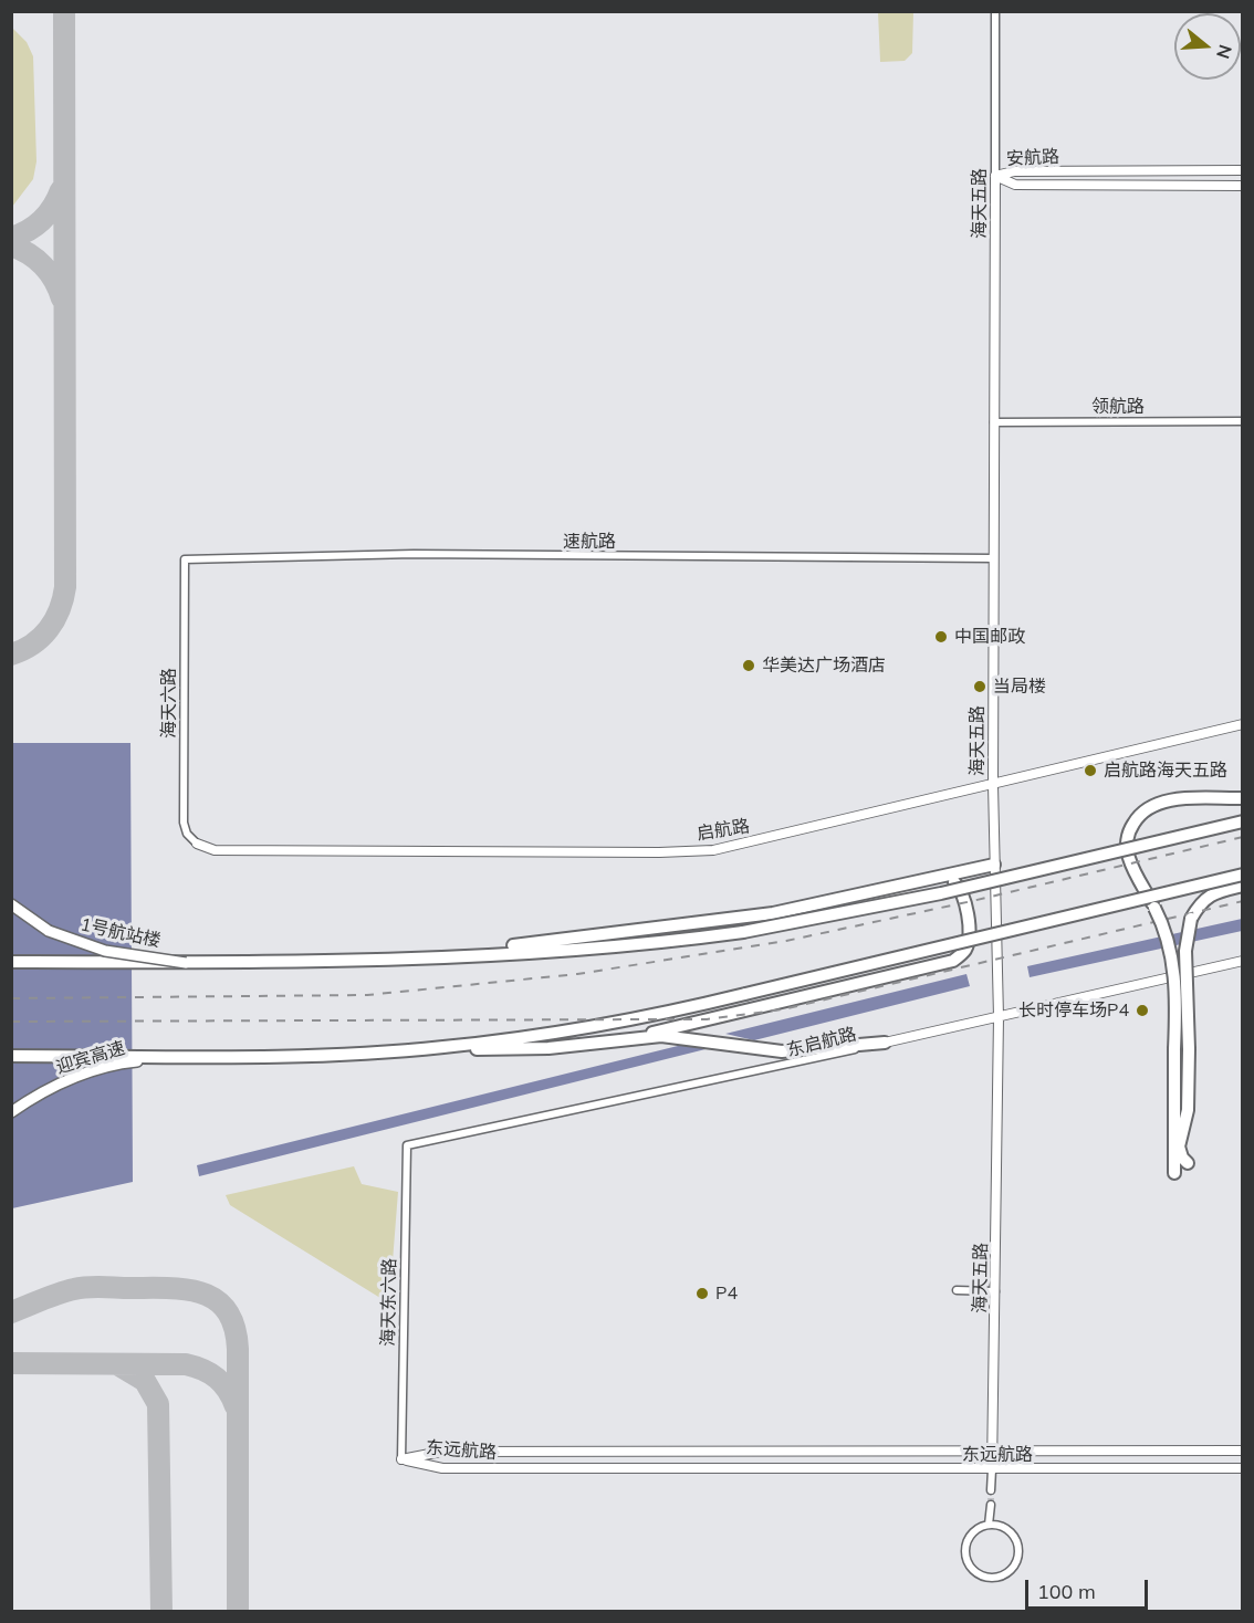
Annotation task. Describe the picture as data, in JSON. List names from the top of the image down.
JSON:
{
  "streets": {
    "main road": ["1号航站楼", "迎宾高速"],
    "street": [
      "安航路",
      "海天五路",
      "领航路",
      "速航路",
      "海天六路",
      "启航路",
      "东启航路",
      "海天东六路",
      "东远航路"
    ]
  },
  "crossings": [
    ["安航路", "海天五路"],
    ["海天五路", "领航路"],
    ["海天五路", "速航路"],
    ["海天五路", "启航路"],
    ["海天五路", "东启航路"],
    ["海天五路", "东远航路"],
    ["速航路", "海天六路"],
    ["海天六路", "启航路"],
    ["东启航路", "海天东六路"],
    ["海天东六路", "东远航路"]
  ],
  "places": [
    "中国邮政",
    "华美达广场酒店",
    "当局楼",
    "启航路海天五路",
    "长时停车场P4",
    "P4"
  ],
  "scale_bar": "100 m",
  "north": "right"
}
